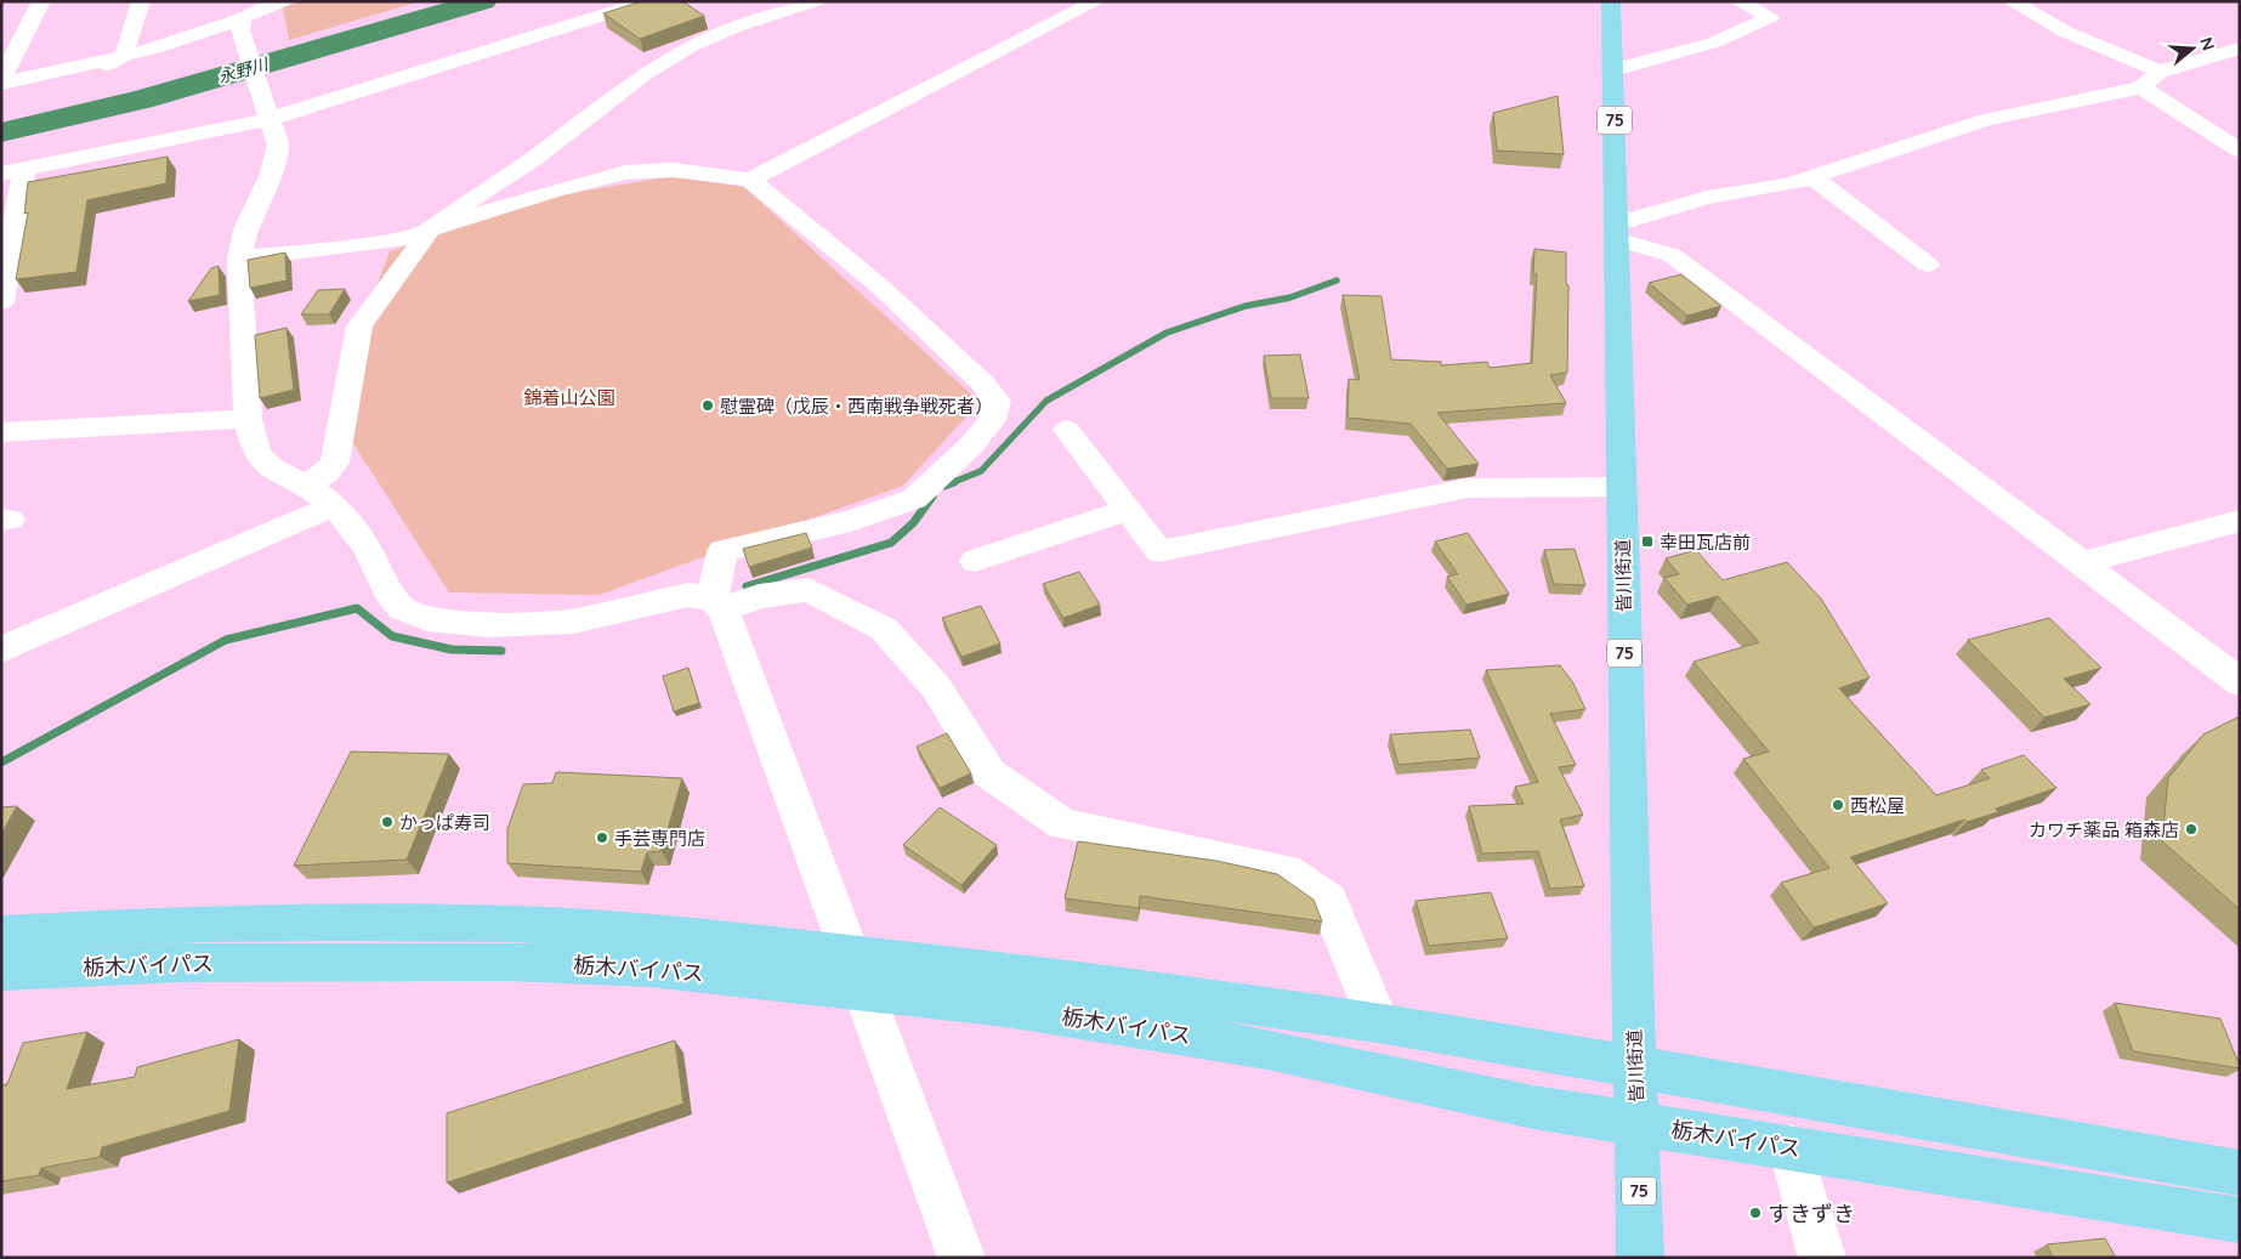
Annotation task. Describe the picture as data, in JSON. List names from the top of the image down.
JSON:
{
  "streets": {
    "main road": ["75", "皆川街道", "栃木バイパス"]
  },
  "crossings": [
    ["皆川街道", "栃木バイパス"]
  ],
  "water": ["永野川"],
  "parks": ["錦着山公園"],
  "places": {
    "other": [
      "慰霊碑（戊辰・西南戦争戦死者）",
      "西松屋",
      "かっぱ寿司",
      "カワチ薬品 箱森店",
      "手芸専門店",
      "すきずき"
    ],
    "transit": ["幸田瓦店前"]
  },
  "north": "right"
}
